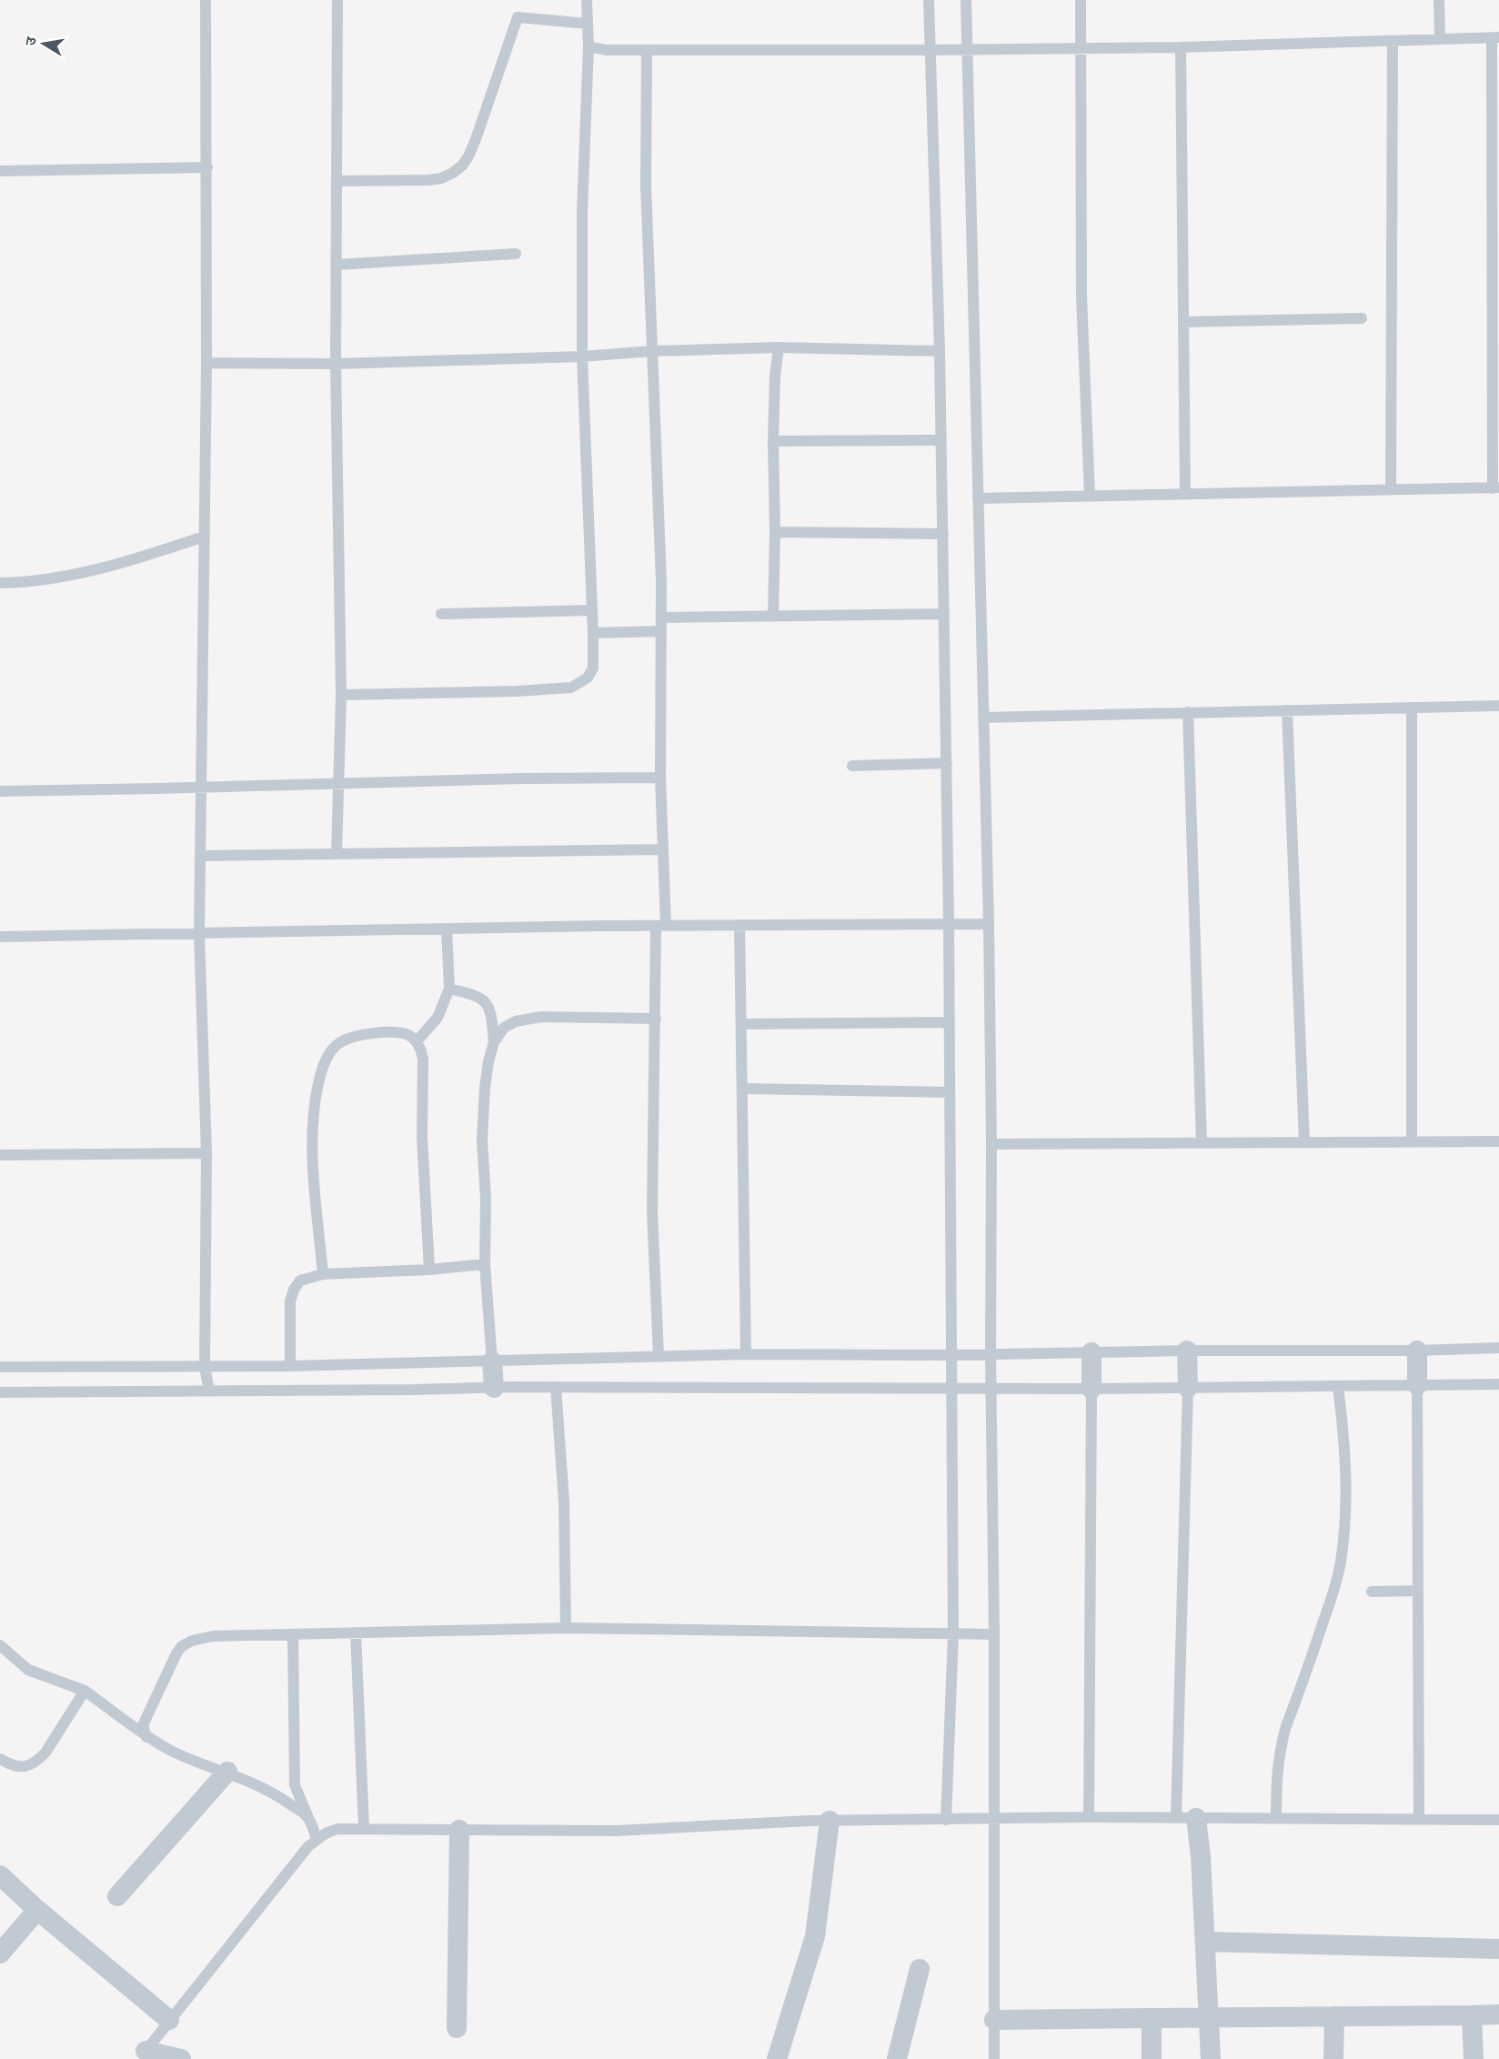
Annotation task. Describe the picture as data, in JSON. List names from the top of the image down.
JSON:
{
  "north": "left"
}
